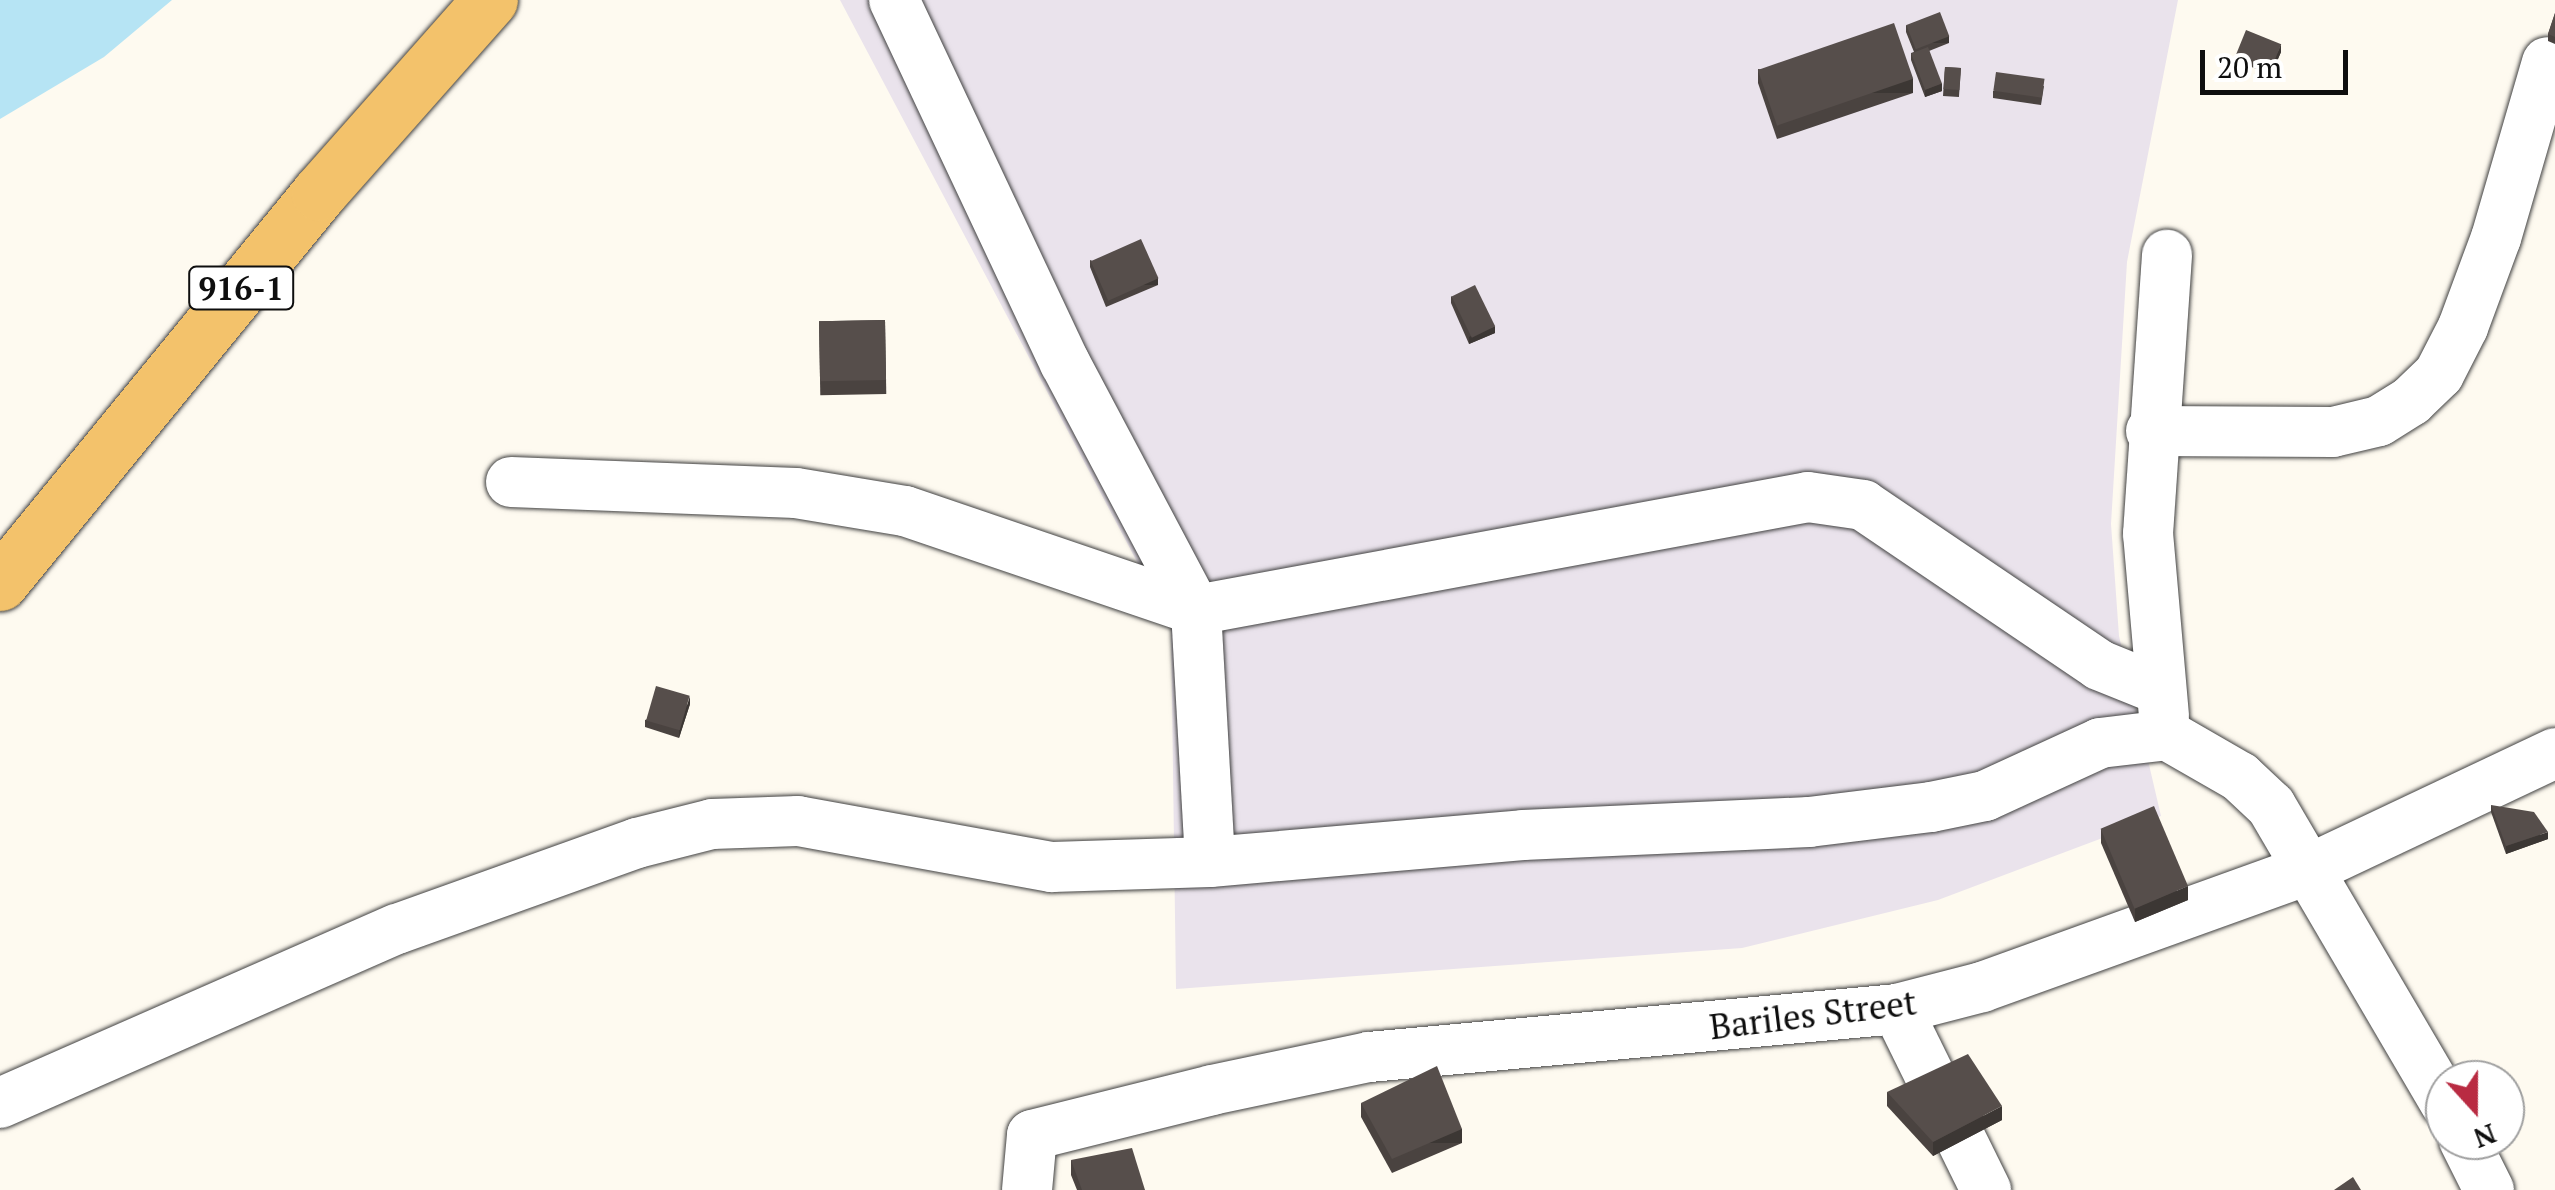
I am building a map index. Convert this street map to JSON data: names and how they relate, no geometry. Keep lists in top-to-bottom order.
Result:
{
  "streets": {
    "main road": ["916-1"],
    "street": ["Bariles Street"]
  },
  "scale_bar": "20 m",
  "north": "bottom"
}
